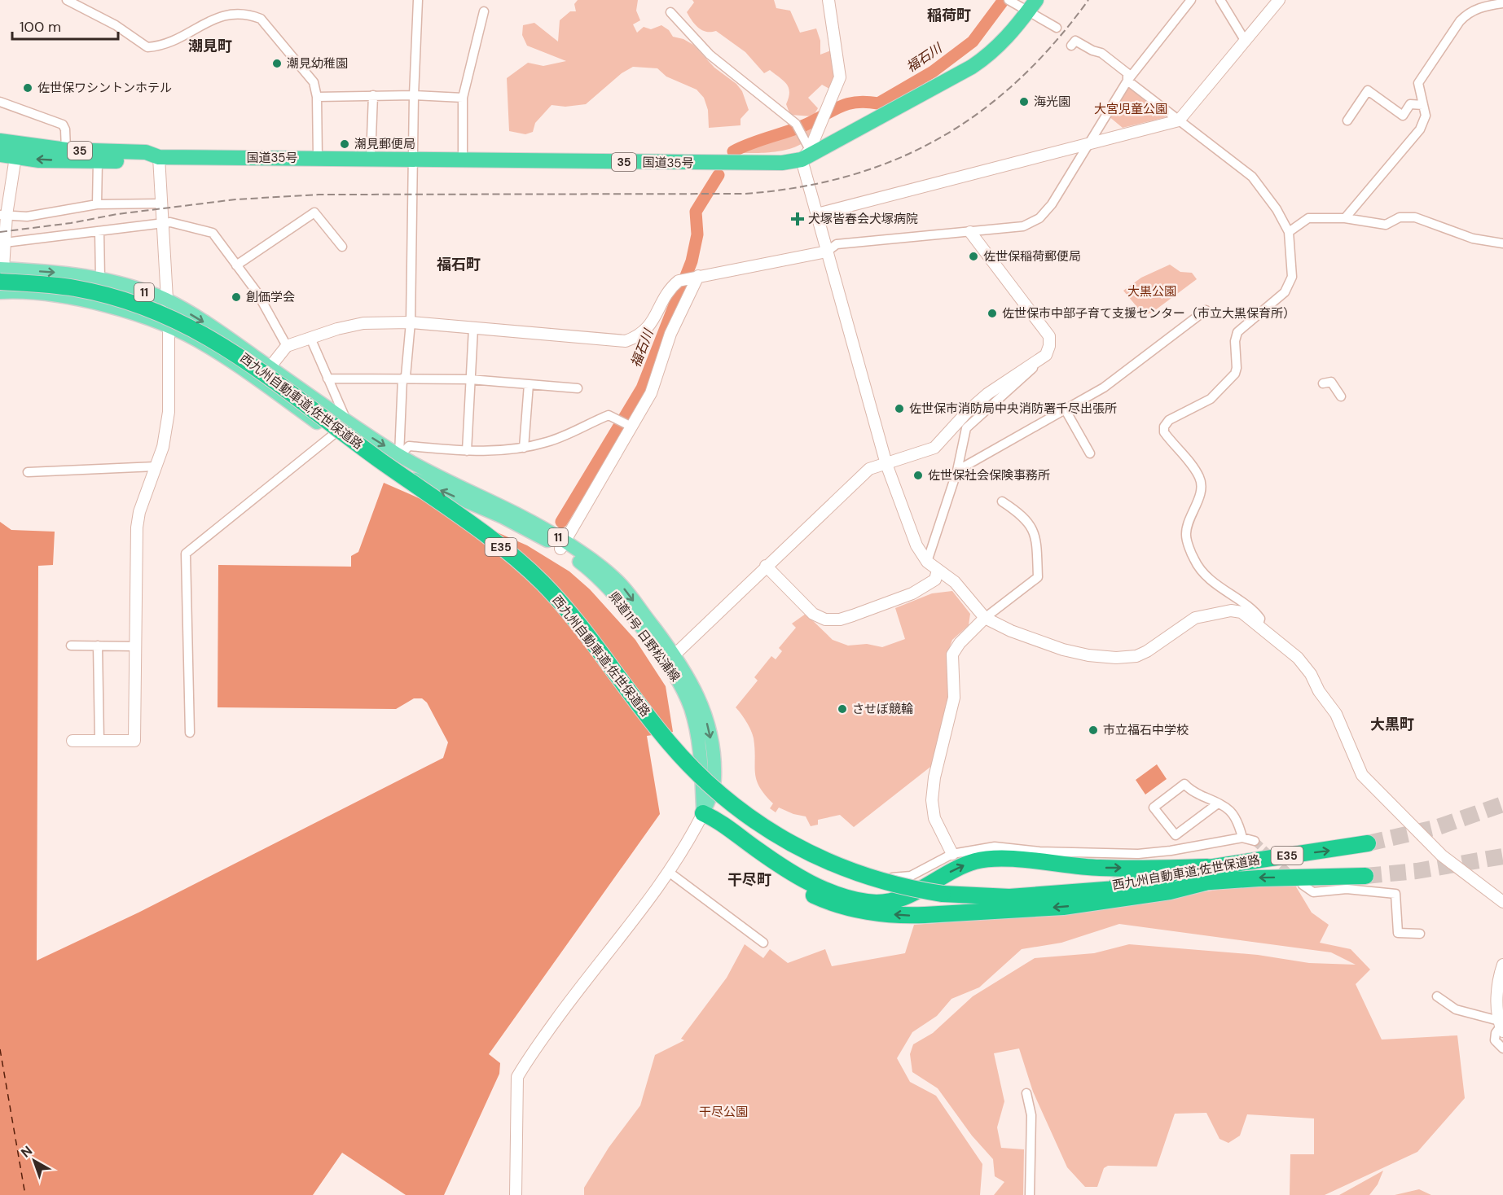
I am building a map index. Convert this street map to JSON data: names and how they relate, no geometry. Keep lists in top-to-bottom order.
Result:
{
  "streets": {
    "highway": [
      "35",
      "国道35号",
      "西九州自動車道;佐世保道路",
      "E35"
    ],
    "main road": ["11", "県道11号 日野松浦線"]
  },
  "crossings": [
    ["11", "西九州自動車道;佐世保道路"],
    ["11", "県道11号 日野松浦線"]
  ],
  "districts": [
    "稲荷町",
    "潮見町",
    "福石町",
    "大黒町",
    "干尽町"
  ],
  "water": ["福石川"],
  "parks": ["大宮児童公園", "大黒公園", "干尽公園"],
  "places": {
    "other": [
      "潮見幼稚園",
      "佐世保ワシントンホテル",
      "海光園",
      "潮見郵便局",
      "佐世保稲荷郵便局",
      "創価学会",
      "佐世保市中部子育て支援センター（市立大黒保育所）",
      "佐世保市消防局中央消防署千尽出張所",
      "佐世保社会保険事務所",
      "させぼ競輪",
      "市立福石中学校"
    ],
    "health": ["犬塚皆春会犬塚病院"]
  },
  "scale_bar": "100 m",
  "north": "top left"
}
